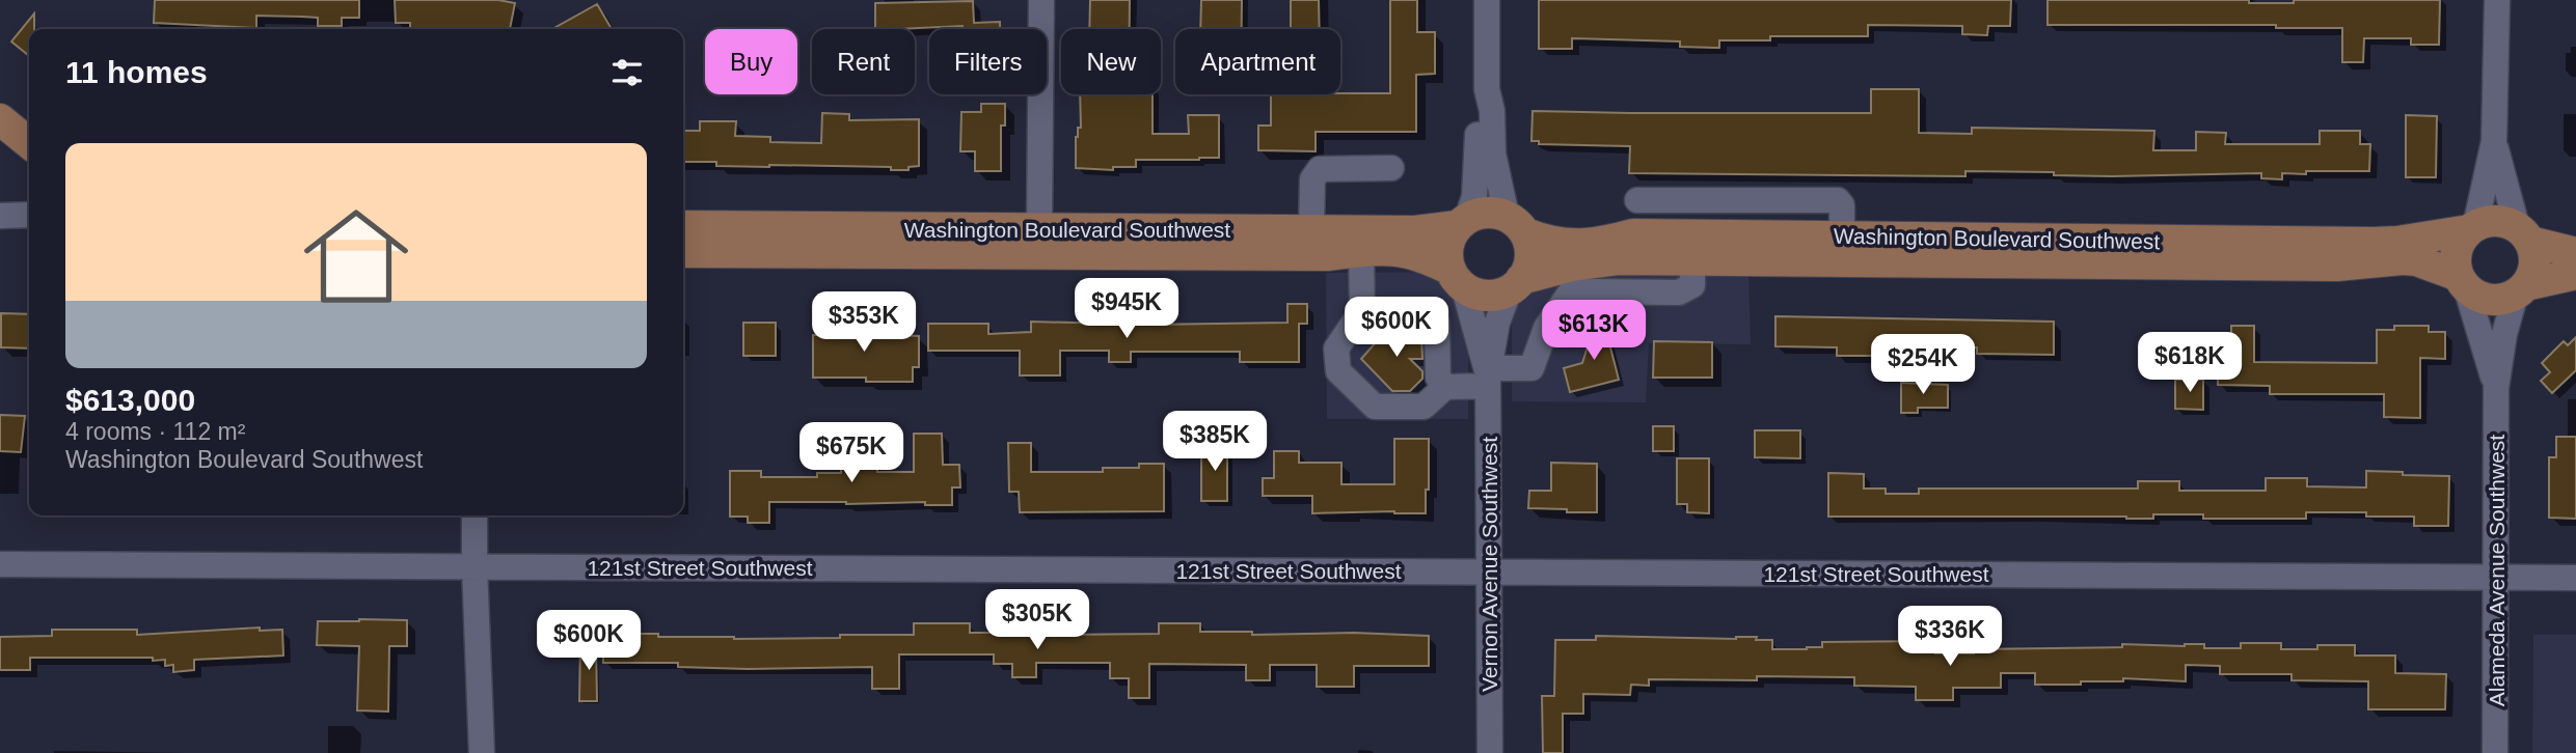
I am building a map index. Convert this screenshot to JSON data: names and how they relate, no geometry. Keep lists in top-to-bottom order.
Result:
{
  "streets": {
    "main road": ["Washington Boulevard Southwest"],
    "street": ["Vernon Avenue Southwest", "121st Street Southwest", "Alameda Avenue Southwest"]
  },
  "crossings": [
    ["Washington Boulevard Southwest", "Vernon Avenue Southwest"],
    ["Washington Boulevard Southwest", "Alameda Avenue Southwest"],
    ["Vernon Avenue Southwest", "121st Street Southwest"],
    ["121st Street Southwest", "Alameda Avenue Southwest"]
  ],
  "page": {
    "chip": [
      "Buy",
      "Rent",
      "Filters",
      "New",
      "Apartment"
    ],
    "heading": "11 homes",
    "list": [
      {
        "name": "$613,000",
        "note": "4 rooms · 112 m² · Washington Boulevard Southwest"
      }
    ],
    "price": [
      "$945K",
      "$353K",
      "$600K",
      "$613K",
      "$618K",
      "$254K",
      "$385K",
      "$675K",
      "$305K",
      "$336K",
      "$600K"
    ]
  }
}
